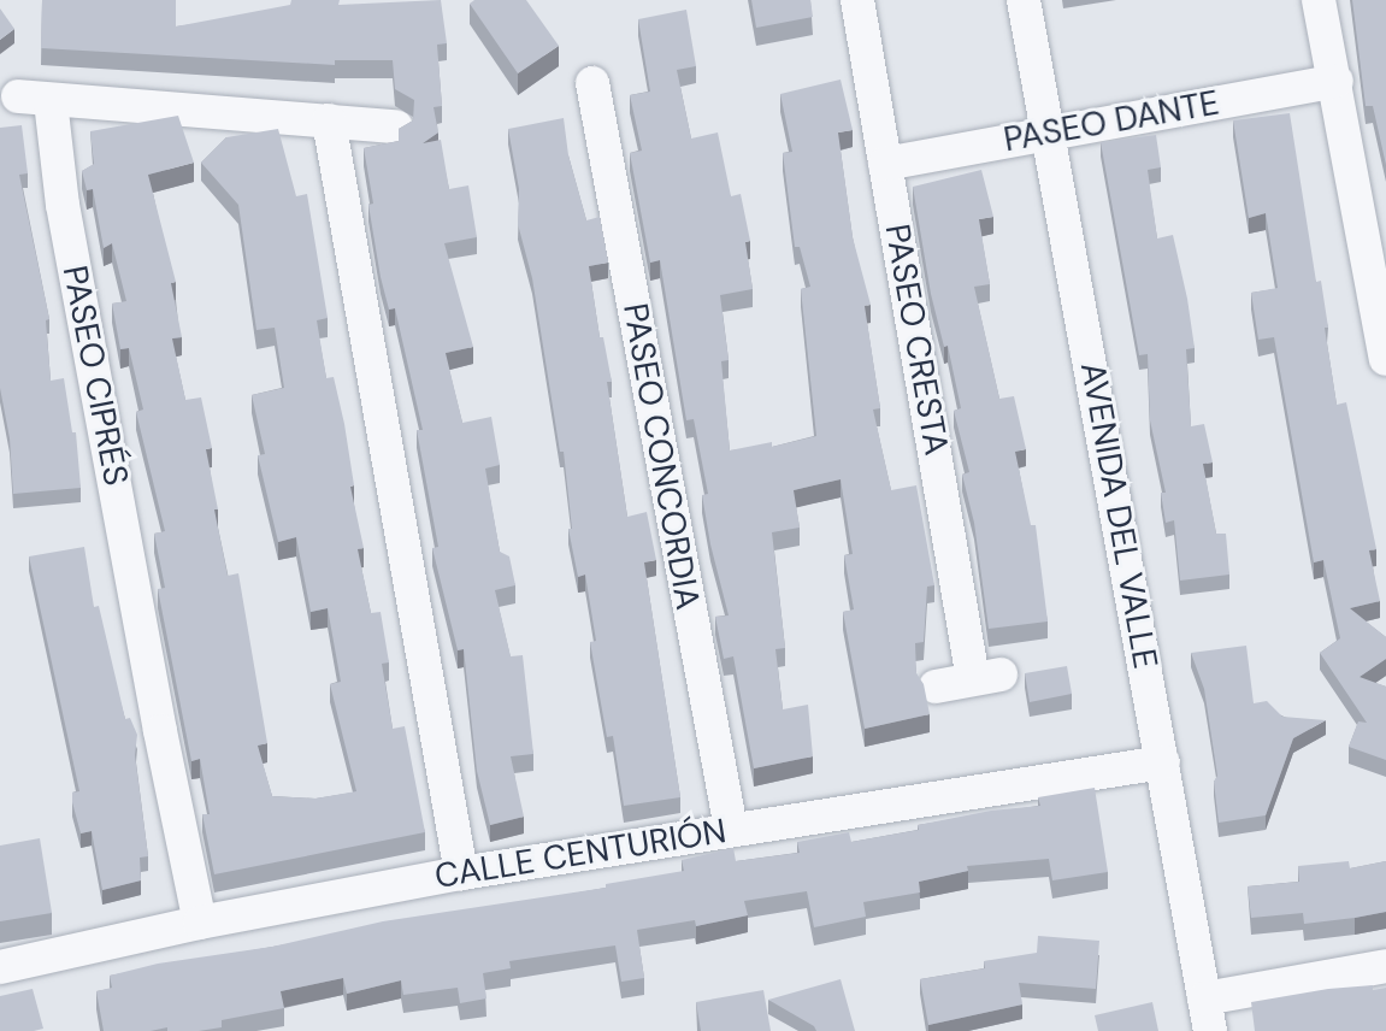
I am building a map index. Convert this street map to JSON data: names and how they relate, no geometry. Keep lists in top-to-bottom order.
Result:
{
  "streets": {
    "street": [
      "PASEO DANTE",
      "PASEO CRESTA",
      "PASEO CIPRÉS",
      "PASEO CONCORDIA",
      "AVENIDA DEL VALLE",
      "CALLE CENTURIÓN"
    ]
  },
  "crossings": [
    ["PASEO DANTE", "PASEO CRESTA"],
    ["PASEO DANTE", "AVENIDA DEL VALLE"],
    ["PASEO CIPRÉS", "CALLE CENTURIÓN"],
    ["PASEO CONCORDIA", "CALLE CENTURIÓN"],
    ["AVENIDA DEL VALLE", "CALLE CENTURIÓN"]
  ]
}
